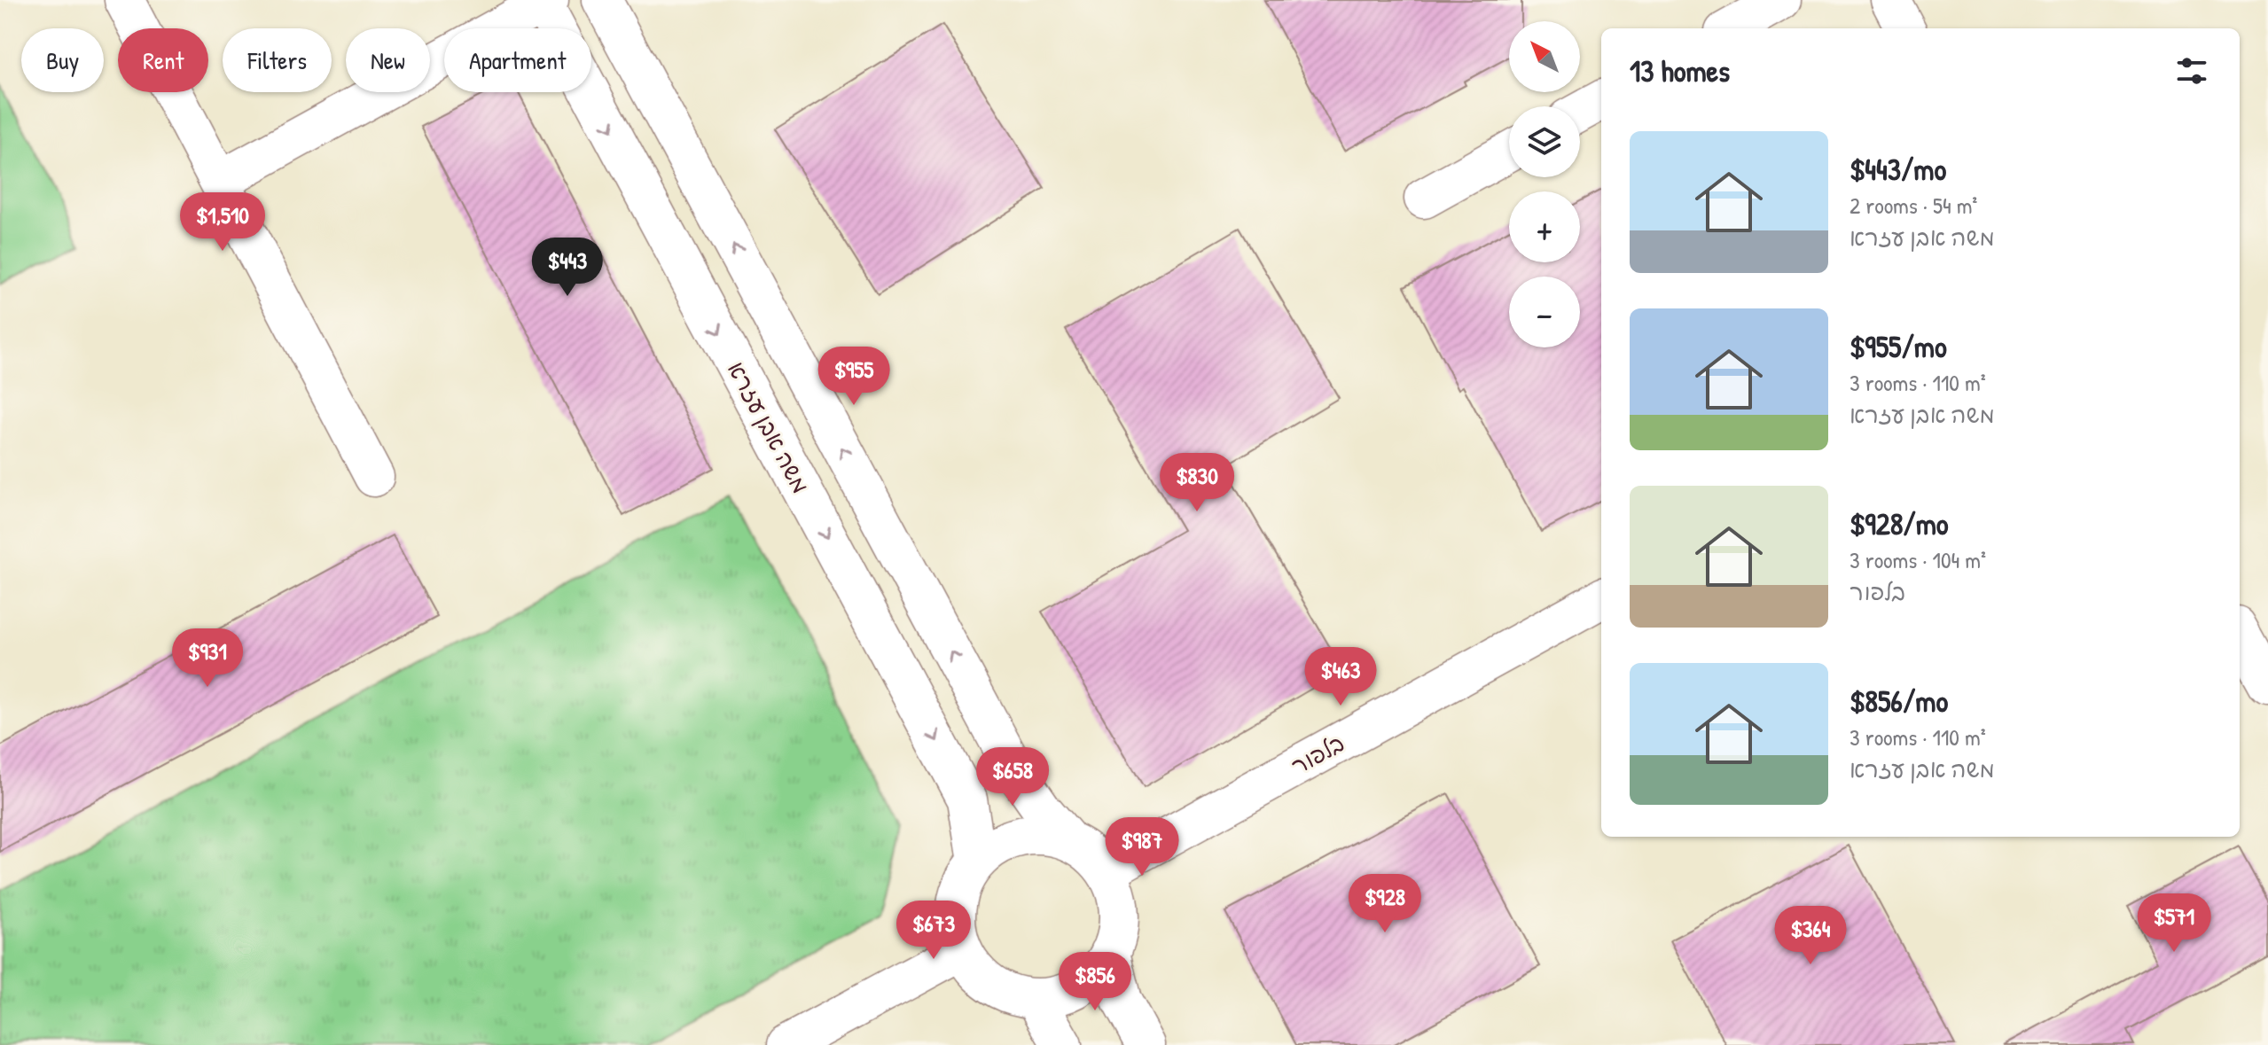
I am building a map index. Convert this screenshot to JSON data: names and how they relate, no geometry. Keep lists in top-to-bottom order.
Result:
{
  "streets": {
    "street": ["משה אבן עזרא", "בלפור"]
  },
  "crossings": [
    ["משה אבן עזרא", "בלפור"]
  ],
  "north": "top left",
  "page": {
    "map_buttons": ["+", "−"],
    "chip": [
      "Buy",
      "Rent",
      "Filters",
      "New",
      "Apartment"
    ],
    "heading": "13 homes",
    "list": [
      {
        "name": "$443/mo",
        "note": "2 rooms · 54 m² · משה אבן עזרא"
      },
      {
        "name": "$955/mo",
        "note": "3 rooms · 110 m² · משה אבן עזרא"
      },
      {
        "name": "$928/mo",
        "note": "3 rooms · 104 m² · בלפור"
      },
      {
        "name": "$856/mo",
        "note": "3 rooms · 110 m² · משה אבן עזרא"
      }
    ],
    "price": [
      "$1,510",
      "$443",
      "$955",
      "$830",
      "$931",
      "$463",
      "$658",
      "$987",
      "$928",
      "$571",
      "$673",
      "$364",
      "$856"
    ]
  }
}
